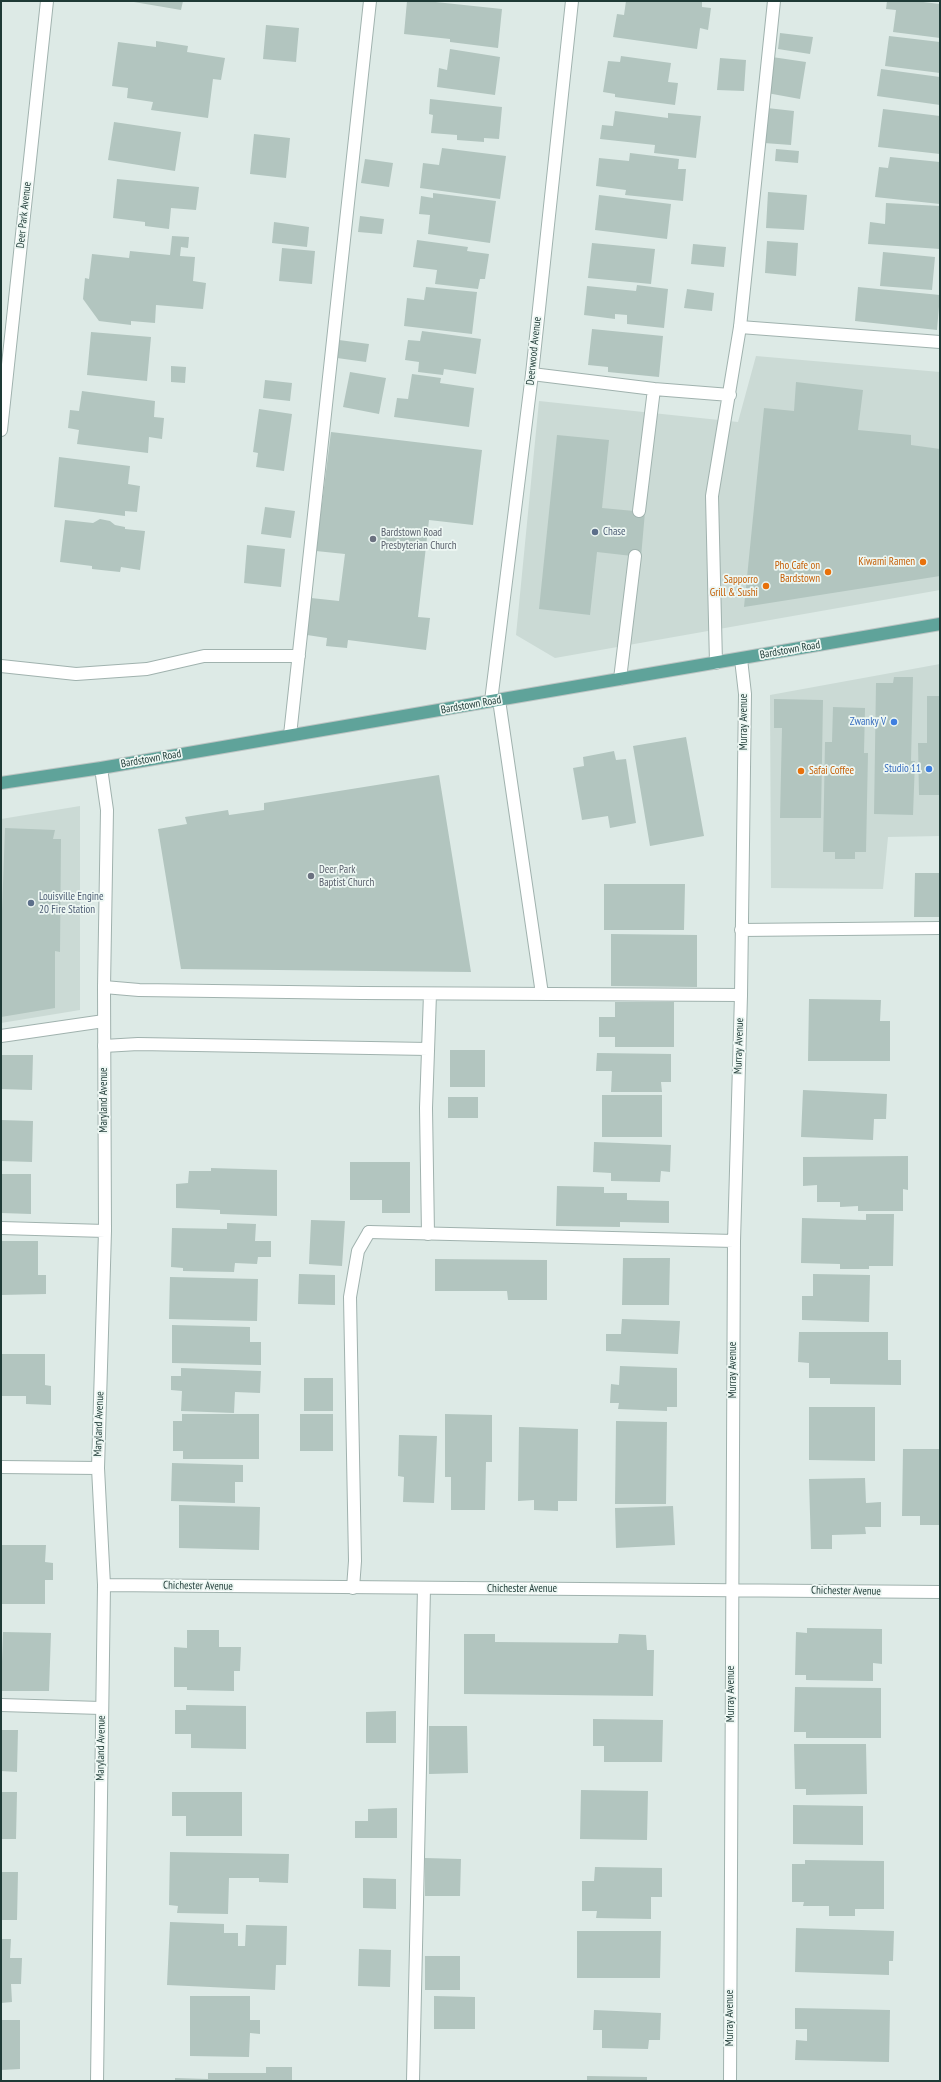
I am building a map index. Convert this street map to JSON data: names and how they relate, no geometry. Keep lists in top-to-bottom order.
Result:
{
  "streets": {
    "main road": ["Bardstown Road"],
    "street": [
      "Deer Park Avenue",
      "Deerwood Avenue",
      "Murray Avenue",
      "Maryland Avenue",
      "Chichester Avenue"
    ]
  },
  "crossings": [
    ["Deerwood Avenue", "Bardstown Road"],
    ["Bardstown Road", "Murray Avenue"],
    ["Bardstown Road", "Maryland Avenue"],
    ["Murray Avenue", "Chichester Avenue"],
    ["Maryland Avenue", "Chichester Avenue"]
  ],
  "places": [
    "Chase",
    "Bardstown Road Presbyterian Church",
    "Kiwami Ramen",
    "Pho Cafe on Bardstown",
    "Sapporro Grill & Sushi",
    "Zwanky V",
    "Studio 11",
    "Safai Coffee",
    "Deer Park Baptist Church",
    "Louisville Engine 20 Fire Station"
  ]
}
